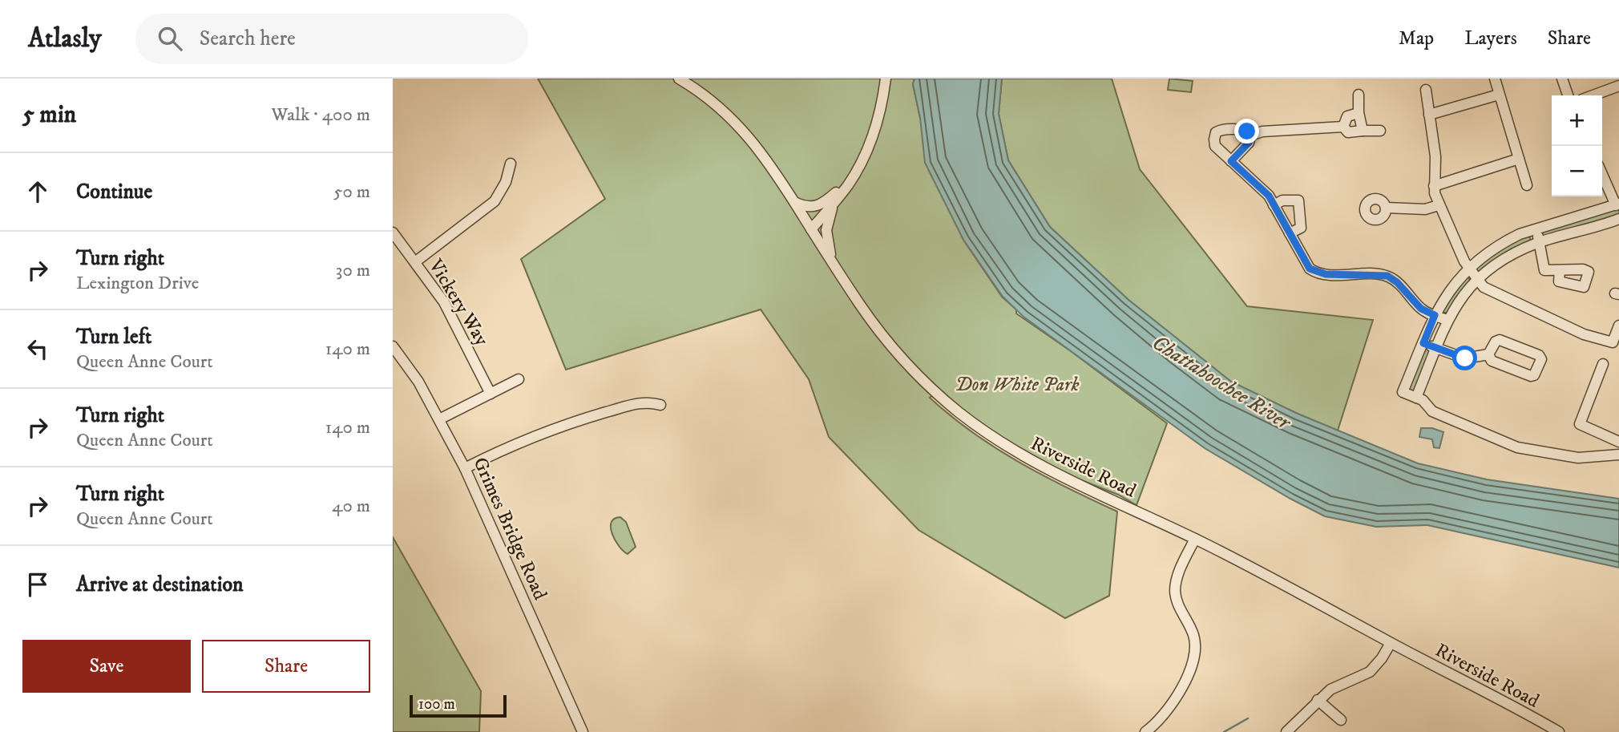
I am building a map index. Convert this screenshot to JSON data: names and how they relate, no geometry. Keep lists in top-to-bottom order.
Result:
{
  "streets": {
    "street": ["Vickery Way", "Riverside Road", "Grimes Bridge Road"]
  },
  "water": ["Chattahoochee River"],
  "parks": ["Don White Park"],
  "scale_bar": "100 m",
  "page": {
    "header": "Atlasly",
    "search": "Search here",
    "nav": ["Map", "Layers", "Share"],
    "heading": ["5 min", "Walk · 400 m"],
    "map_buttons": ["+", "−"],
    "list": [
      ["Continue", "50 m"],
      ["Turn right", "Lexington Drive", "30 m"],
      ["Turn left", "Queen Anne Court", "140 m"],
      ["Turn right", "Queen Anne Court", "140 m"],
      ["Turn right", "Queen Anne Court", "40 m"],
      "Arrive at destination"
    ],
    "buttons": ["Save", "Share"],
    "scale": "100 m"
  }
}
